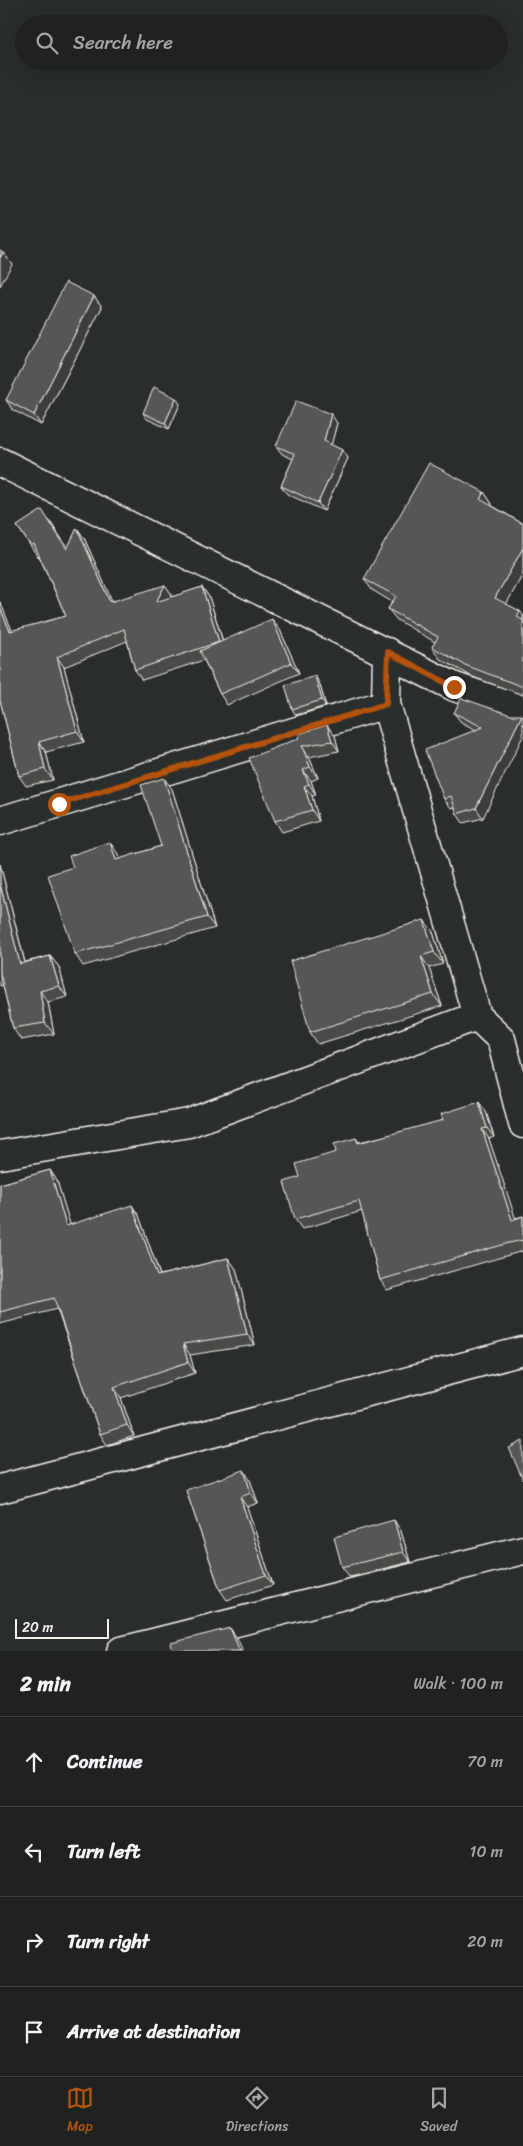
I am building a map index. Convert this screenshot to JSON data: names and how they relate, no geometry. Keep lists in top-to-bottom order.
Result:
{
  "scale_bar": "20 m",
  "page": {
    "search": "Search here",
    "scale": "20 m",
    "heading": ["2 min", "Walk · 100 m"],
    "list": [
      ["Continue", "70 m"],
      ["Turn left", "10 m"],
      ["Turn right", "20 m"],
      "Arrive at destination"
    ],
    "nav": ["Map", "Directions", "Saved"]
  }
}
